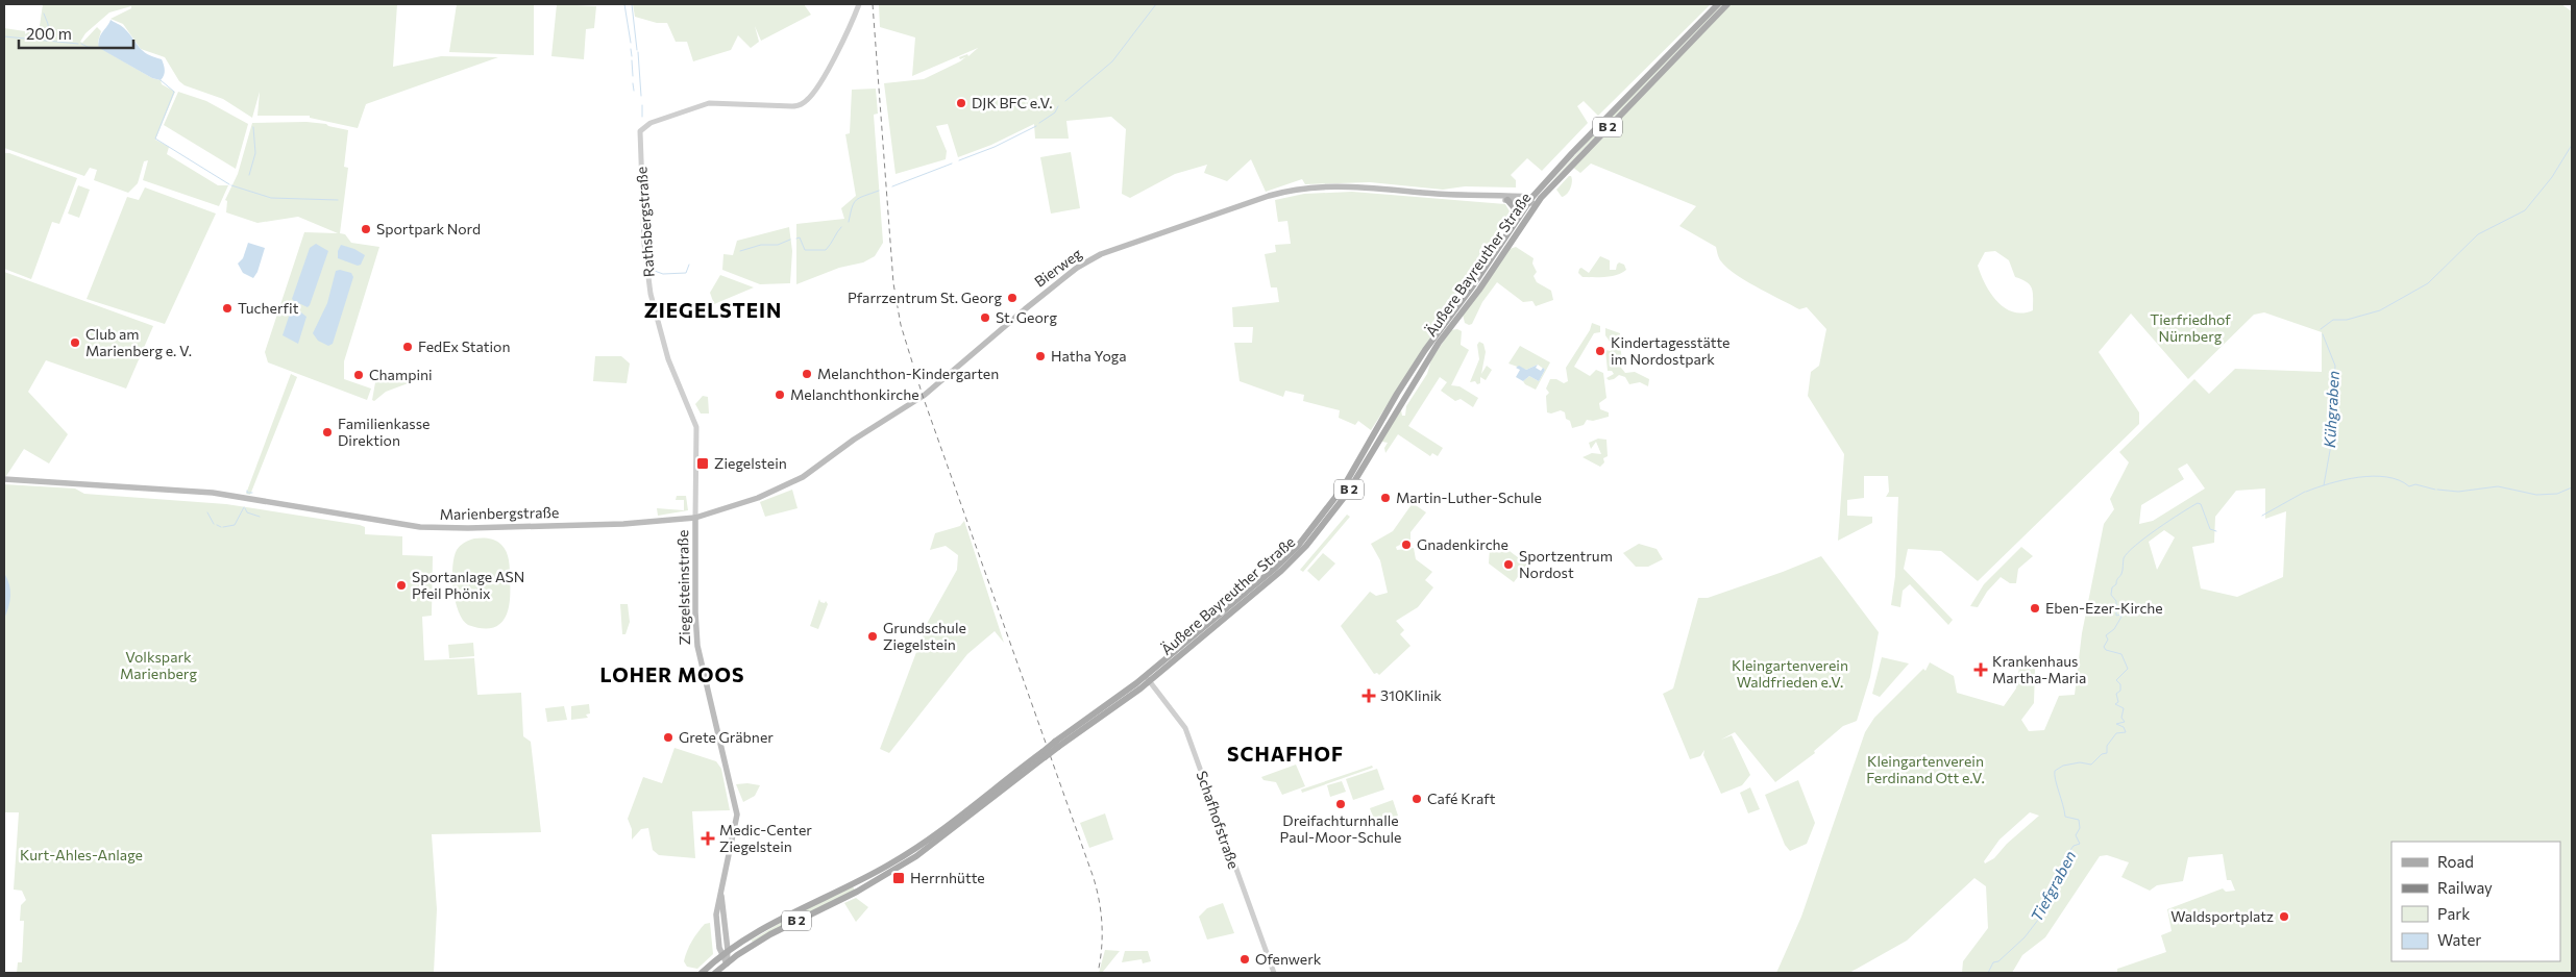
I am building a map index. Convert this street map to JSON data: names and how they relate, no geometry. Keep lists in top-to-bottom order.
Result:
{
  "streets": {
    "main road": [
      "B 2",
      "Äußere Bayreuther Straße",
      "Bierweg",
      "Marienbergstraße",
      "Ziegelsteinstraße"
    ],
    "street": ["Rathsbergstraße", "Schafhofstraße"]
  },
  "crossings": [
    ["Rathsbergstraße", "Ziegelsteinstraße"],
    ["Äußere Bayreuther Straße", "Bierweg"],
    ["Äußere Bayreuther Straße", "Ziegelsteinstraße"],
    ["Äußere Bayreuther Straße", "Schafhofstraße"],
    ["Bierweg", "Marienbergstraße"],
    ["Bierweg", "Ziegelsteinstraße"],
    ["Marienbergstraße", "Ziegelsteinstraße"]
  ],
  "districts": ["ZIEGELSTEIN", "LOHER MOOS", "SCHAFHOF"],
  "water": ["Kühgraben", "Tiefgraben"],
  "parks": [
    "Tierfriedhof Nürnberg",
    "Volkspark Marienberg",
    "Kleingartenverein Waldfrieden e.V.",
    "Kleingartenverein Ferdinand Ott e.V.",
    "Kurt-Ahles-Anlage"
  ],
  "places": {
    "other": [
      "DJK BFC e.V.",
      "Sportpark Nord",
      "Pfarrzentrum St. Georg",
      "Tucherfit",
      "St. Georg",
      "Club am Marienberg e. V.",
      "FedEx Station",
      "Kindertagesstätte im Nordostpark",
      "Hatha Yoga",
      "Melanchthon-Kindergarten",
      "Champini",
      "Melanchthonkirche",
      "Familienkasse Direktion",
      "Martin-Luther-Schule",
      "Gnadenkirche",
      "Sportzentrum Nordost",
      "Sportanlage ASN Pfeil Phönix",
      "Eben-Ezer-Kirche",
      "Grundschule Ziegelstein",
      "Grete Gräbner",
      "Café Kraft",
      "Dreifachturnhalle Paul-Moor-Schule",
      "Waldsportplatz",
      "Ofenwerk"
    ],
    "transit": ["Ziegelstein", "Herrnhütte"],
    "health": ["Krankenhaus Martha-Maria", "310Klinik", "Medic-Center Ziegelstein"]
  },
  "legend": [
    "Road",
    "Railway",
    "Park",
    "Water"
  ],
  "scale_bar": "200 m"
}
